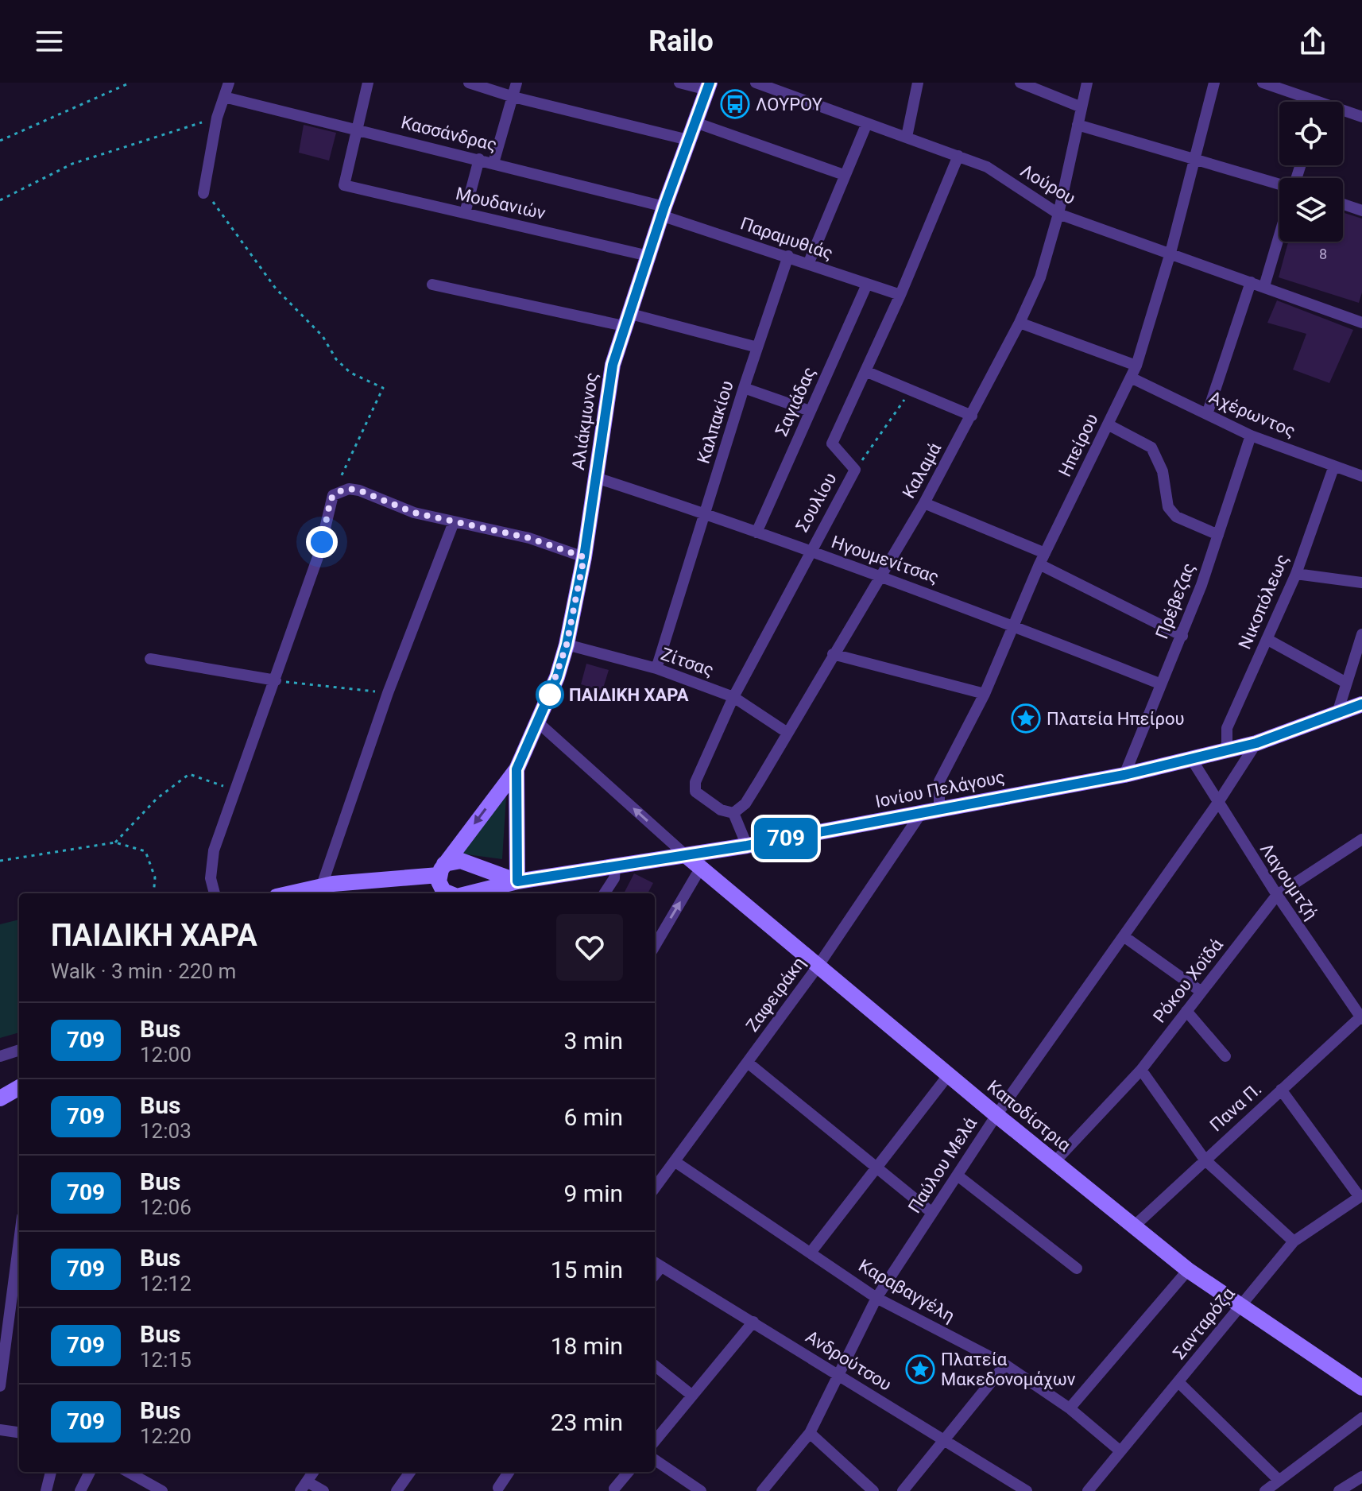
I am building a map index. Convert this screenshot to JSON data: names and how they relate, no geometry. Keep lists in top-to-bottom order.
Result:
{
  "streets": {
    "street": [
      "Κασσάνδρας",
      "Λούρου",
      "Μουδανιών",
      "Παραμυθιάς",
      "Σαγιάδας",
      "Αχέρωντος",
      "Αλιάκμωνος",
      "Καλπακίου",
      "Ηπείρου",
      "Καλαμά",
      "Σουλίου",
      "Ηγουμενίτσας",
      "Πρέβεζας",
      "Νικοπόλεως",
      "Ζίτσας",
      "Ιονίου Πελάγους",
      "Λαγουμτζή",
      "Ρόκου Χοϊδά",
      "Ζαφειράκη",
      "Πανα Π.",
      "Καποδίστρια",
      "Παύλου Μελά",
      "Καραβαγγέλη",
      "Σανταρόζα",
      "Ανδρούτσου"
    ]
  },
  "crossings": [
    ["Κασσάνδρας", "Μουδανιών"],
    ["Κασσάνδρας", "Παραμυθιάς"],
    ["Κασσάνδρας", "Αλιάκμωνος"],
    ["Λούρου", "Ηπείρου"],
    ["Λούρου", "Καλαμά"],
    ["Λούρου", "Σουλίου"],
    ["Μουδανιών", "Αλιάκμωνος"],
    ["Παραμυθιάς", "Σαγιάδας"],
    ["Παραμυθιάς", "Αλιάκμωνος"],
    ["Παραμυθιάς", "Καλπακίου"],
    ["Παραμυθιάς", "Σουλίου"],
    ["Σαγιάδας", "Ηγουμενίτσας"],
    ["Αχέρωντος", "Ηπείρου"],
    ["Αχέρωντος", "Πρέβεζας"],
    ["Αχέρωντος", "Νικοπόλεως"],
    ["Αλιάκμωνος", "Ηγουμενίτσας"],
    ["Αλιάκμωνος", "Ζίτσας"],
    ["Αλιάκμωνος", "Ιονίου Πελάγους"],
    ["Καλπακίου", "Ηγουμενίτσας"],
    ["Καλπακίου", "Ζίτσας"],
    ["Ηπείρου", "Ηγουμενίτσας"],
    ["Ηπείρου", "Ιονίου Πελάγους"],
    ["Καλαμά", "Σουλίου"],
    ["Καλαμά", "Ηγουμενίτσας"],
    ["Καλαμά", "Ζίτσας"],
    ["Σουλίου", "Ηγουμενίτσας"],
    ["Σουλίου", "Ζίτσας"],
    ["Ηγουμενίτσας", "Πρέβεζας"],
    ["Πρέβεζας", "Ιονίου Πελάγους"],
    ["Νικοπόλεως", "Ιονίου Πελάγους"],
    ["Ιονίου Πελάγους", "Λαγουμτζή"],
    ["Ιονίου Πελάγους", "Ζαφειράκη"],
    ["Ιονίου Πελάγους", "Καποδίστρια"],
    ["Ιονίου Πελάγους", "Παύλου Μελά"],
    ["Λαγουμτζή", "Ρόκου Χοϊδά"],
    ["Λαγουμτζή", "Πανα Π."],
    ["Λαγουμτζή", "Παύλου Μελά"],
    ["Ρόκου Χοϊδά", "Καποδίστρια"],
    ["Ζαφειράκη", "Καποδίστρια"],
    ["Ζαφειράκη", "Καραβαγγέλη"],
    ["Πανα Π.", "Καποδίστρια"],
    ["Καποδίστρια", "Παύλου Μελά"],
    ["Καποδίστρια", "Σανταρόζα"],
    ["Παύλου Μελά", "Καραβαγγέλη"],
    ["Παύλου Μελά", "Ανδρούτσου"],
    ["Καραβαγγέλη", "Σανταρόζα"]
  ],
  "places": {
    "bus stop": ["ΛΟΥΡΟΥ"],
    "other": ["ΠΑΙΔΙΚΗ ΧΑΡΑ"],
    "place": ["Πλατεία Ηπείρου", "Πλατεία Μακεδονομάχων"]
  },
  "lines": ["bus line 709"],
  "house_numbers": ["8"],
  "page": {
    "header": "Railo",
    "on_map": "709",
    "heading": ["ΠΑΙΔΙΚΗ ΧΑΡΑ", "Walk · 3 min · 220 m"],
    "list": [
      {
        "mark": "709",
        "name": "Bus",
        "note": "12:00",
        "value": "3 min"
      },
      {
        "mark": "709",
        "name": "Bus",
        "note": "12:03",
        "value": "6 min"
      },
      {
        "mark": "709",
        "name": "Bus",
        "note": "12:06",
        "value": "9 min"
      },
      {
        "mark": "709",
        "name": "Bus",
        "note": "12:12",
        "value": "15 min"
      },
      {
        "mark": "709",
        "name": "Bus",
        "note": "12:15",
        "value": "18 min"
      },
      {
        "mark": "709",
        "name": "Bus",
        "note": "12:20",
        "value": "23 min"
      }
    ]
  }
}
